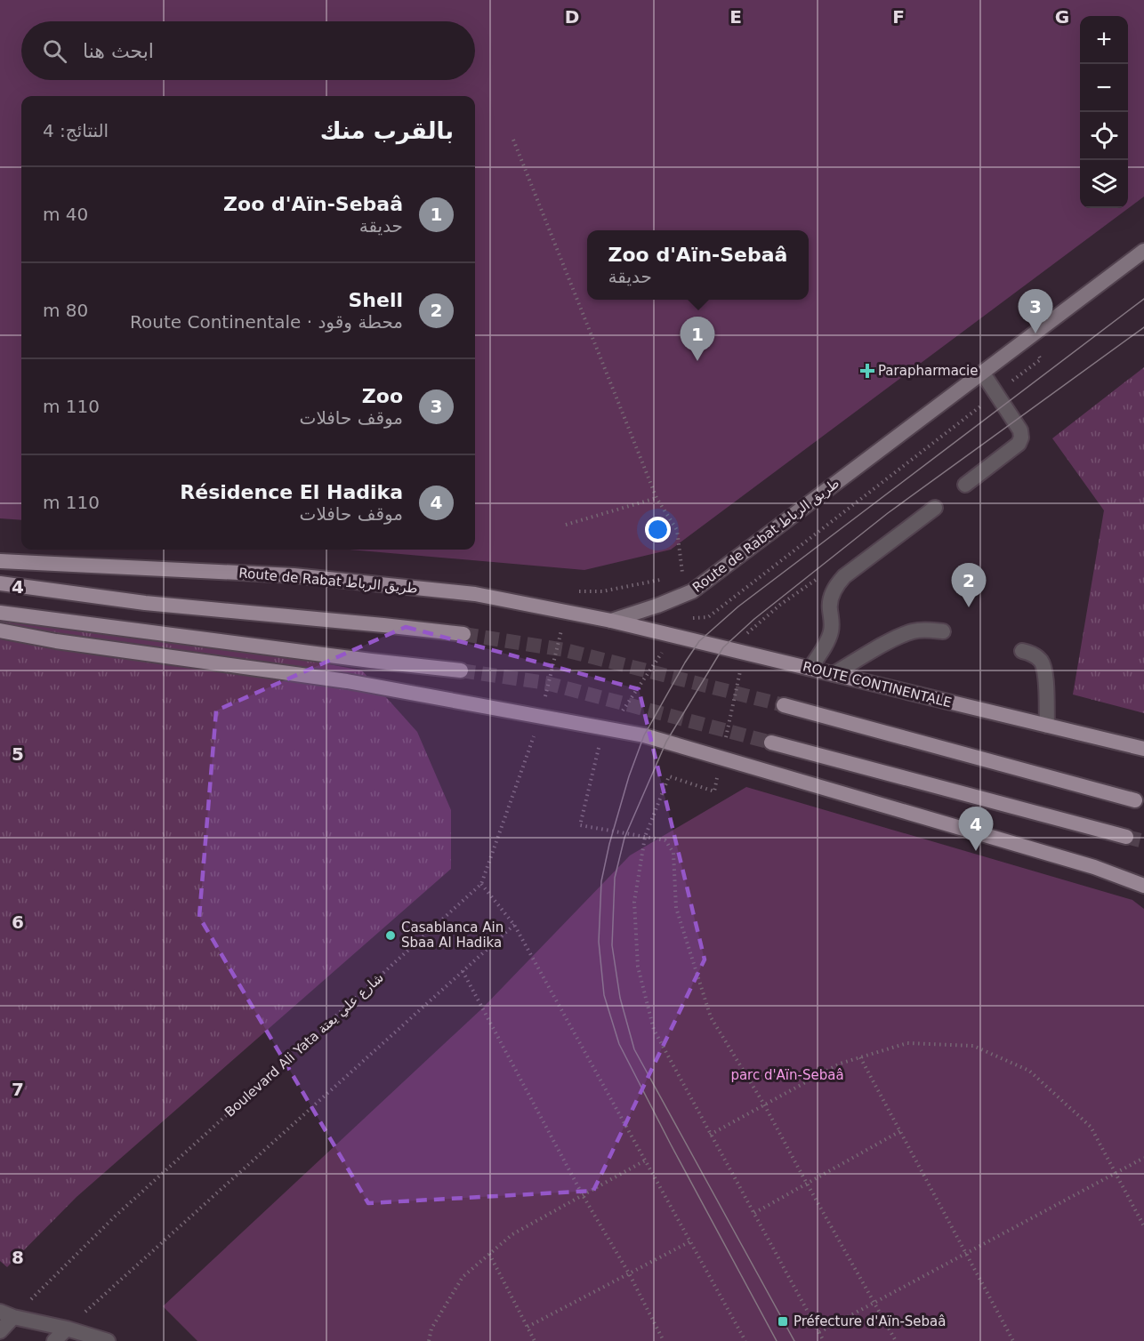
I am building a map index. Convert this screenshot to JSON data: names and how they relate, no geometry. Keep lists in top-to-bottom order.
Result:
{
  "streets": {
    "main road": ["Route de Rabat طريق الرباط", "ROUTE CONTINENTALE"],
    "path": ["Boulevard Ali Yata شارع علي يعتة"]
  },
  "crossings": [
    ["Route de Rabat طريق الرباط", "ROUTE CONTINENTALE"],
    ["Route de Rabat طريق الرباط", "Boulevard Ali Yata شارع علي يعتة"]
  ],
  "parks": ["parc d'Aïn-Sebaâ"],
  "places": {
    "health": ["Parapharmacie"],
    "other": ["Casablanca Ain Sbaa Al Hadika"],
    "transit": ["Préfecture d'Aïn-Sebaâ"]
  },
  "page": {
    "map_buttons": ["+", "−"],
    "search": "ابحث هنا",
    "heading": ["بالقرب منك", "النتائج: 4"],
    "list": [
      {
        "mark": "1",
        "name": "Zoo d'Aïn-Sebaâ",
        "note": "حديقة",
        "value": "40 m"
      },
      {
        "mark": "2",
        "name": "Shell",
        "note": "محطة وقود · Route Continentale",
        "value": "80 m"
      },
      {
        "mark": "3",
        "name": "Zoo",
        "note": "موقف حافلات",
        "value": "110 m"
      },
      {
        "mark": "4",
        "name": "Résidence El Hadika",
        "note": "موقف حافلات",
        "value": "110 m"
      }
    ],
    "popup": ["Zoo d'Aïn-Sebaâ", "حديقة"],
    "pins": [
      "3",
      "1",
      "2",
      "4"
    ]
  },
  "grid": {
    "columns": [
      "D",
      "E",
      "F",
      "G"
    ],
    "rows": [
      "4",
      "5",
      "6",
      "7",
      "8"
    ]
  }
}
